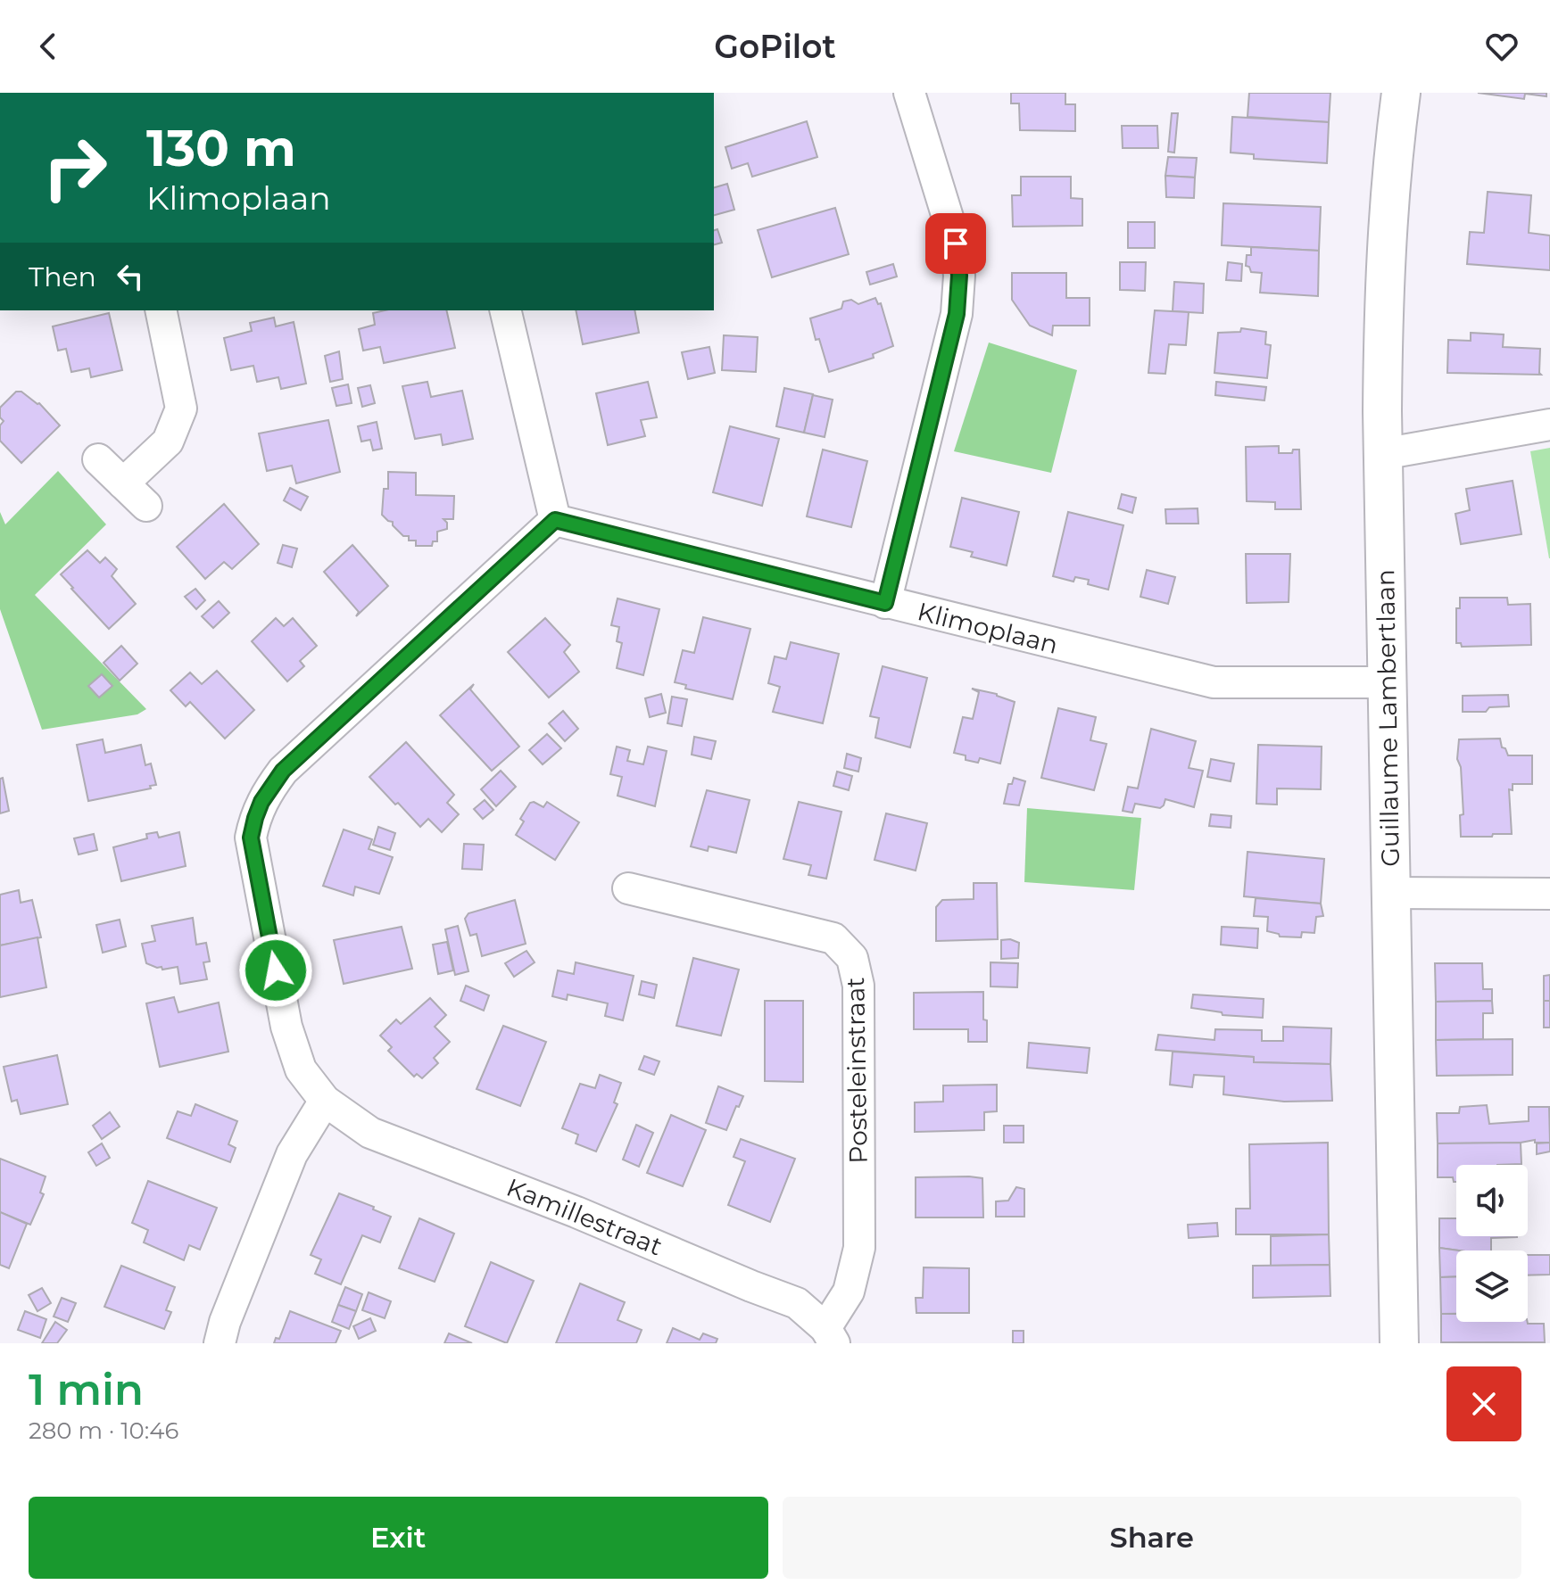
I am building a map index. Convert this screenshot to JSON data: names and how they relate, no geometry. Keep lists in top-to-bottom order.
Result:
{
  "streets": {
    "street": [
      "Klimoplaan",
      "Guillaume Lambertlaan",
      "Posteleinstraat",
      "Kamillestraat"
    ]
  },
  "crossings": [
    ["Klimoplaan", "Guillaume Lambertlaan"],
    ["Klimoplaan", "Kamillestraat"],
    ["Posteleinstraat", "Kamillestraat"]
  ],
  "page": {
    "header": "GoPilot",
    "turn": ["130 m", "Klimoplaan"],
    "then": "Then",
    "heading": ["1 min", "280 m · 10:46"],
    "buttons": ["Exit", "Share"]
  }
}
